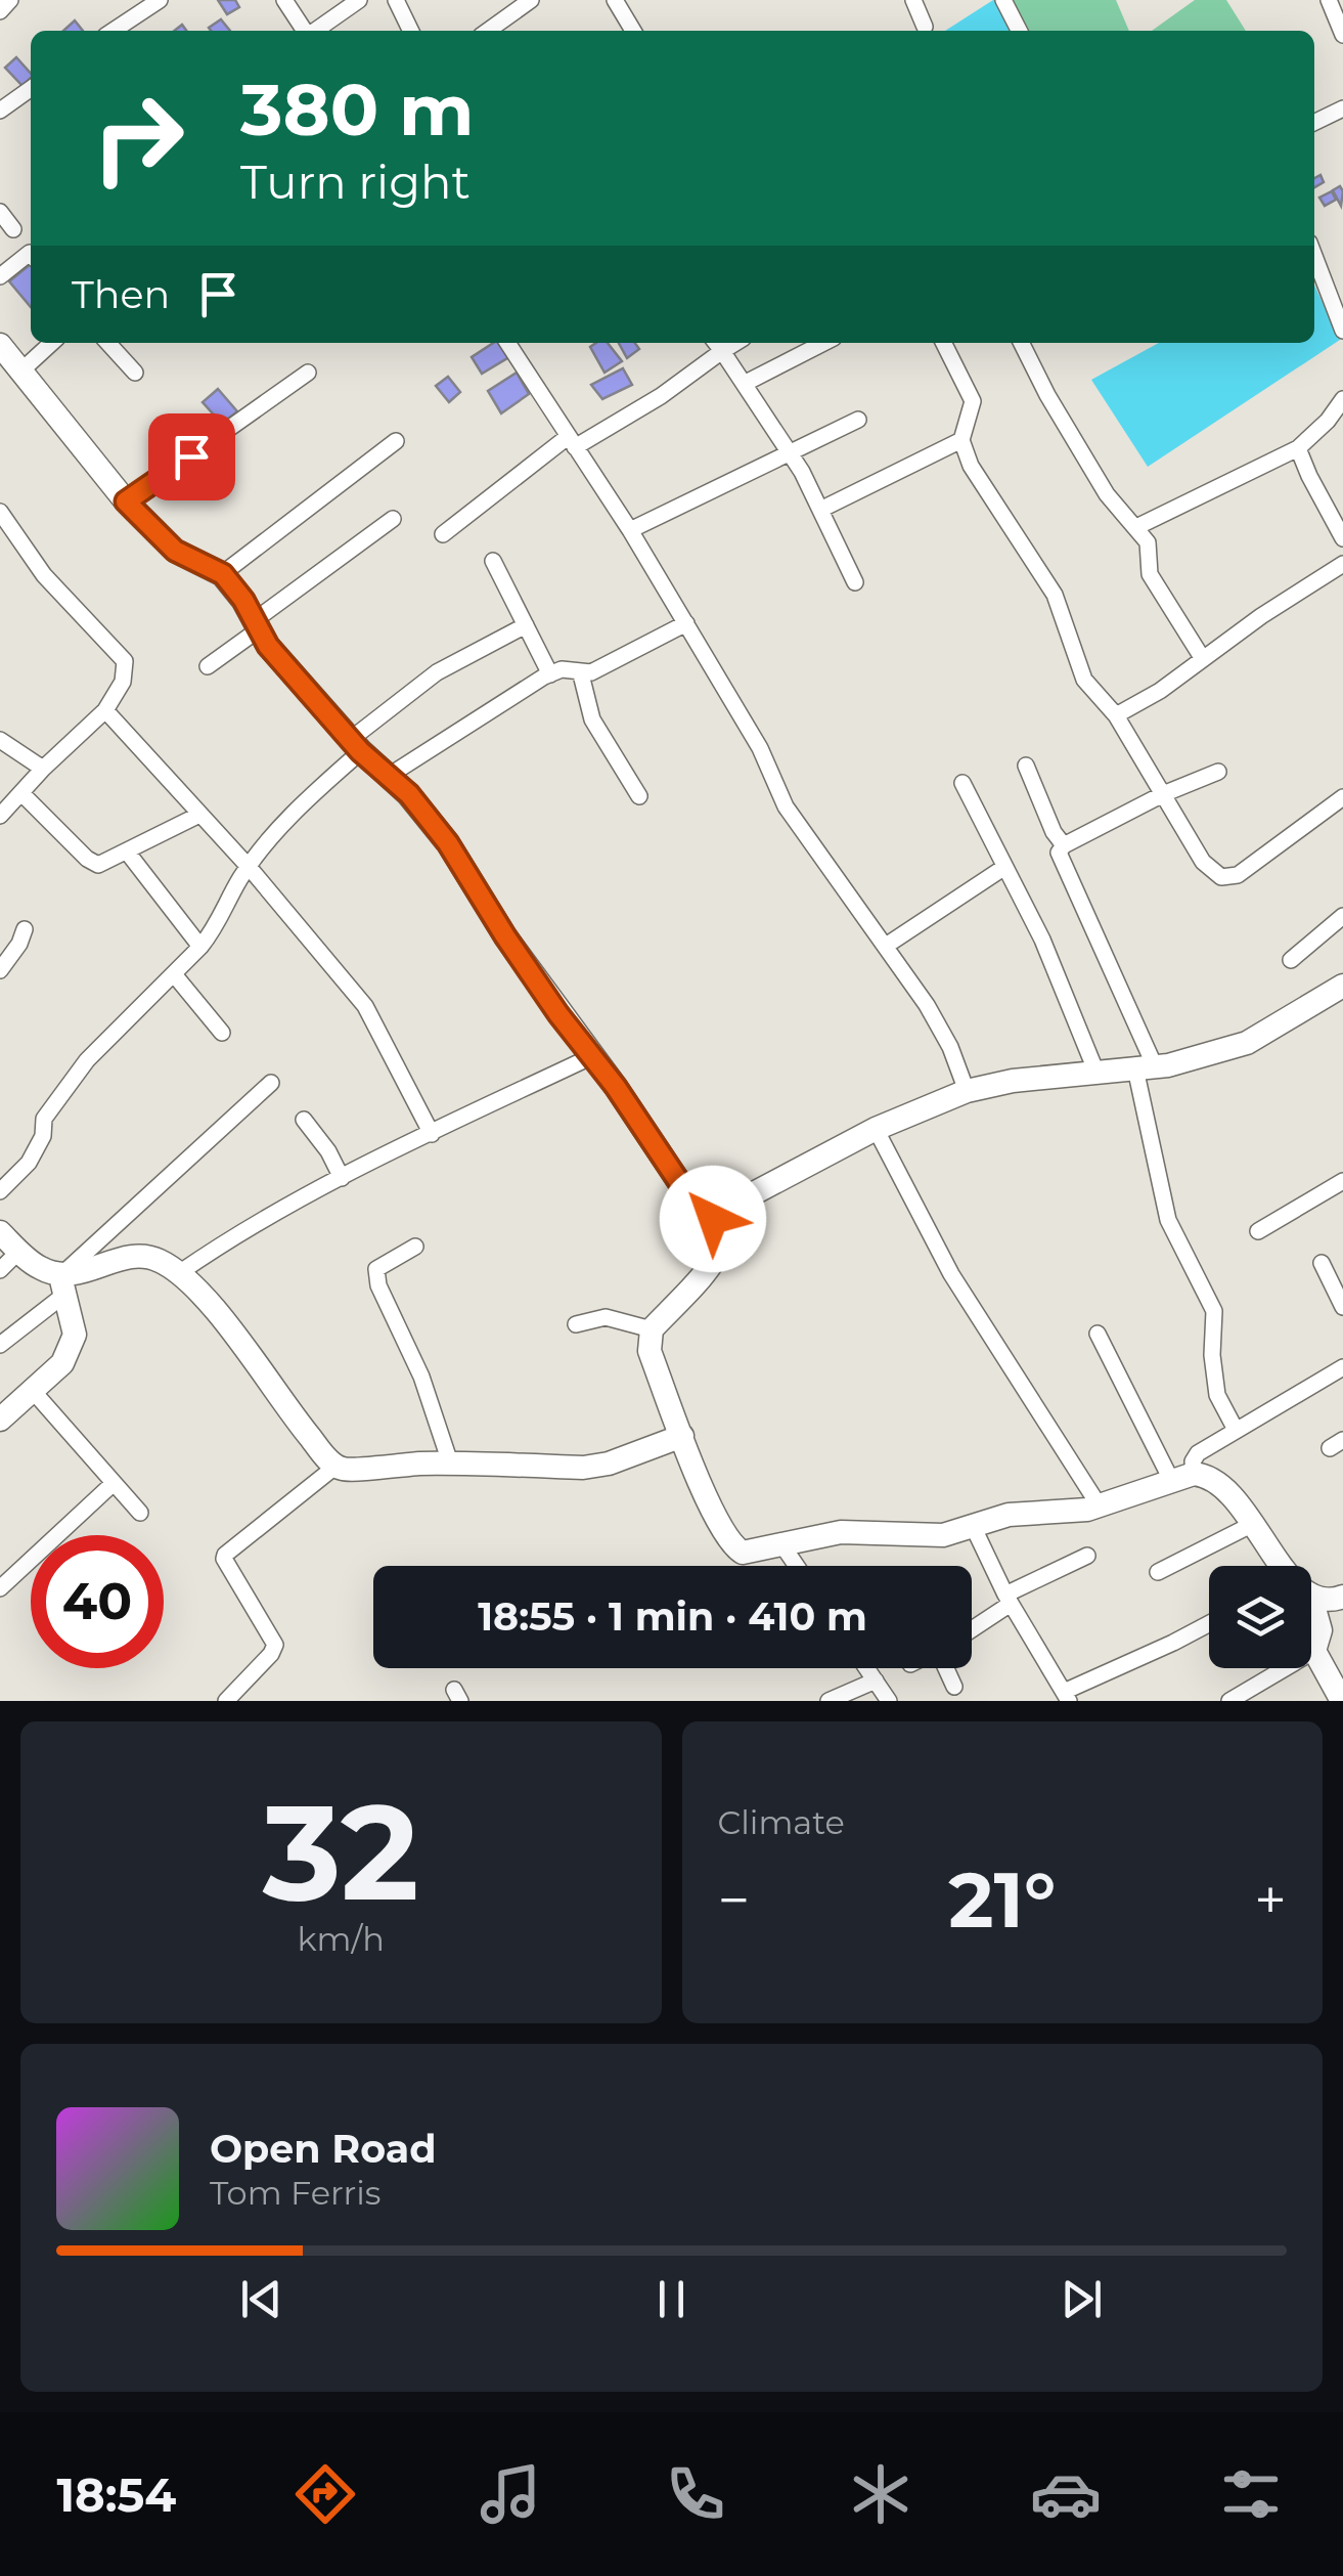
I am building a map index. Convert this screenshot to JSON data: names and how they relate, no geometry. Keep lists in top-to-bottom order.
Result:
{
  "page": {
    "turn": ["380 m", "Turn right"],
    "then": "Then",
    "limit": "40",
    "trip": "18:55 · 1 min · 410 m",
    "tile": [
      ["32", "km/h"],
      "Climate"
    ],
    "heat": ["−", "21°", "+"],
    "song": ["Open Road", "Tom Ferris"],
    "tabs": "18:54"
  }
}
